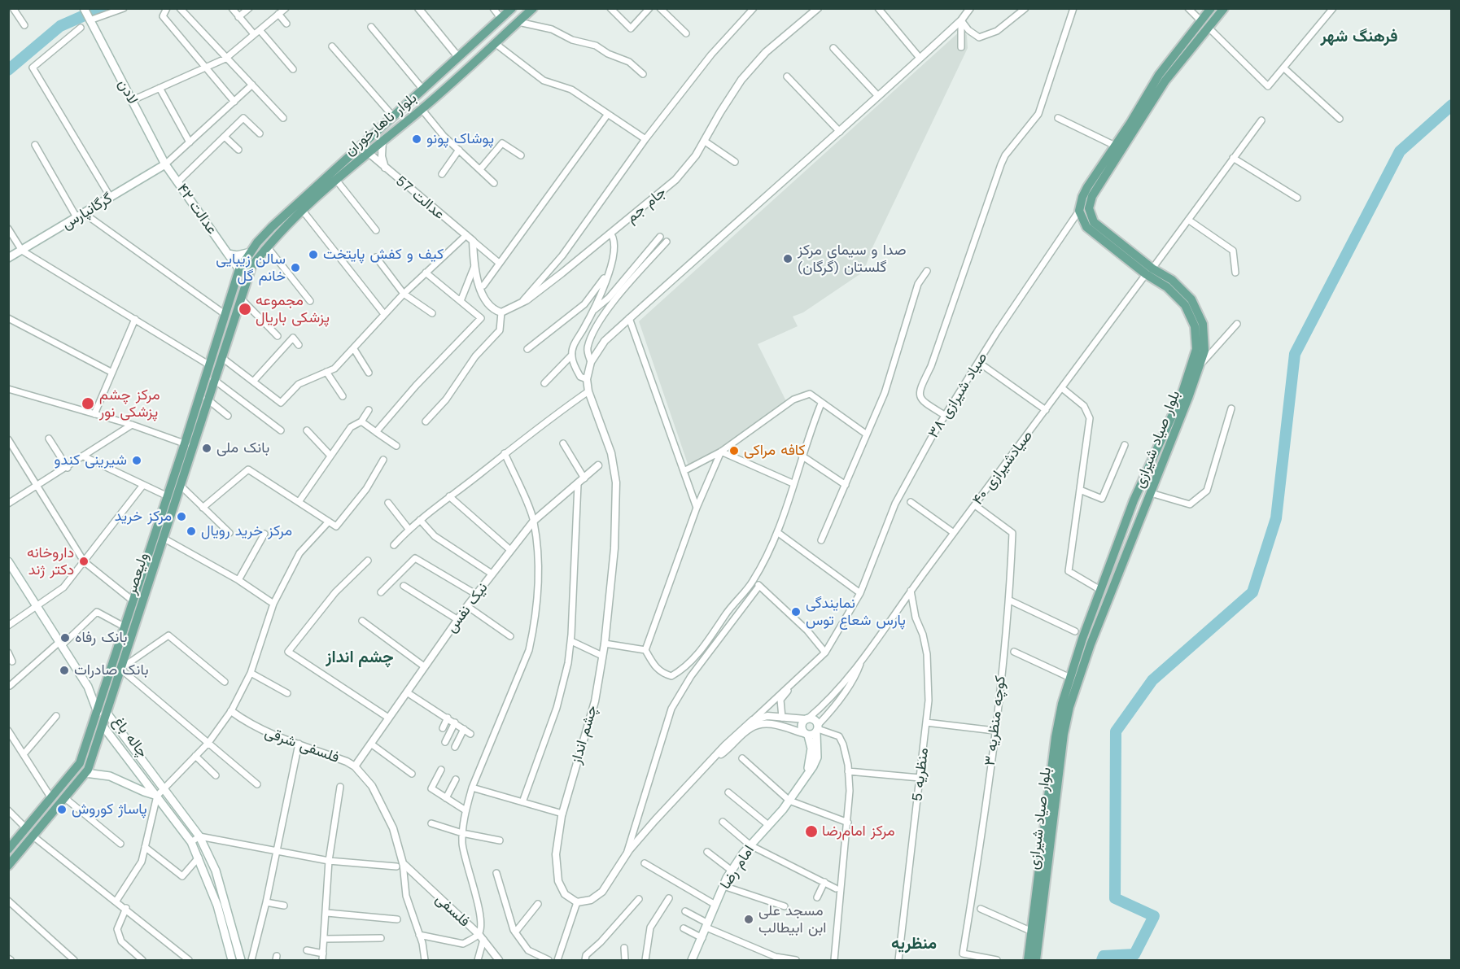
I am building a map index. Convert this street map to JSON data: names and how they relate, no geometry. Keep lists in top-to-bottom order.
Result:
{
  "streets": {
    "main road": [
      "لادن",
      "بلوار ناهارخوران",
      "عدالت ۴۲",
      "گرگانپارس",
      "بلوار صیاد شیرازی",
      "ولیعصر",
      "چاله باغ",
      "امام رضا"
    ],
    "street": [
      "عدالت 57",
      "جام جم",
      "صیاد شیرازی ۳۸",
      "۴۰ صیادشیرازی",
      "نیک نفس",
      "کوچه منظریه ۳",
      "چشم انداز",
      "فلسفی شرقی",
      "منظریه 5",
      "فلسفی"
    ]
  },
  "crossings": [
    ["لادن", "عدالت ۴۲"],
    ["لادن", "گرگانپارس"],
    ["بلوار ناهارخوران", "عدالت 57"],
    ["بلوار ناهارخوران", "عدالت ۴۲"],
    ["بلوار ناهارخوران", "ولیعصر"],
    ["عدالت ۴۲", "گرگانپارس"],
    ["عدالت ۴۲", "ولیعصر"],
    ["صیاد شیرازی ۳۸", "بلوار صیاد شیرازی"],
    ["بلوار صیاد شیرازی", "۴۰ صیادشیرازی"],
    ["۴۰ صیادشیرازی", "کوچه منظریه ۳"],
    ["۴۰ صیادشیرازی", "منظریه 5"],
    ["۴۰ صیادشیرازی", "امام رضا"],
    ["ولیعصر", "چاله باغ"],
    ["نیک نفس", "فلسفی شرقی"],
    ["فلسفی شرقی", "فلسفی"]
  ],
  "districts": ["فرهنگ شهر", "چشم انداز", "منظریه"],
  "places": [
    "پوشاک پونو",
    "کیف و کفش پایتخت",
    "صدا و سیمای مرکز گلستان (گرگان)",
    "سالن زیبایی خانم گل",
    "مجموعه پزشکی باریال",
    "مرکز چشم پزشکی نور",
    "بانک ملی",
    "کافه مراکی",
    "شیرینی کندو",
    "مرکز خرید",
    "مرکز خرید رویال",
    "داروخانه دکتر ژند",
    "نمایندگی پارس شعاع توس",
    "بانک رفاه",
    "بانک صادرات",
    "پاساژ کوروش",
    "مرکز امام‌رضا",
    "مسجد علی ابن ابیطالب"
  ]
}
